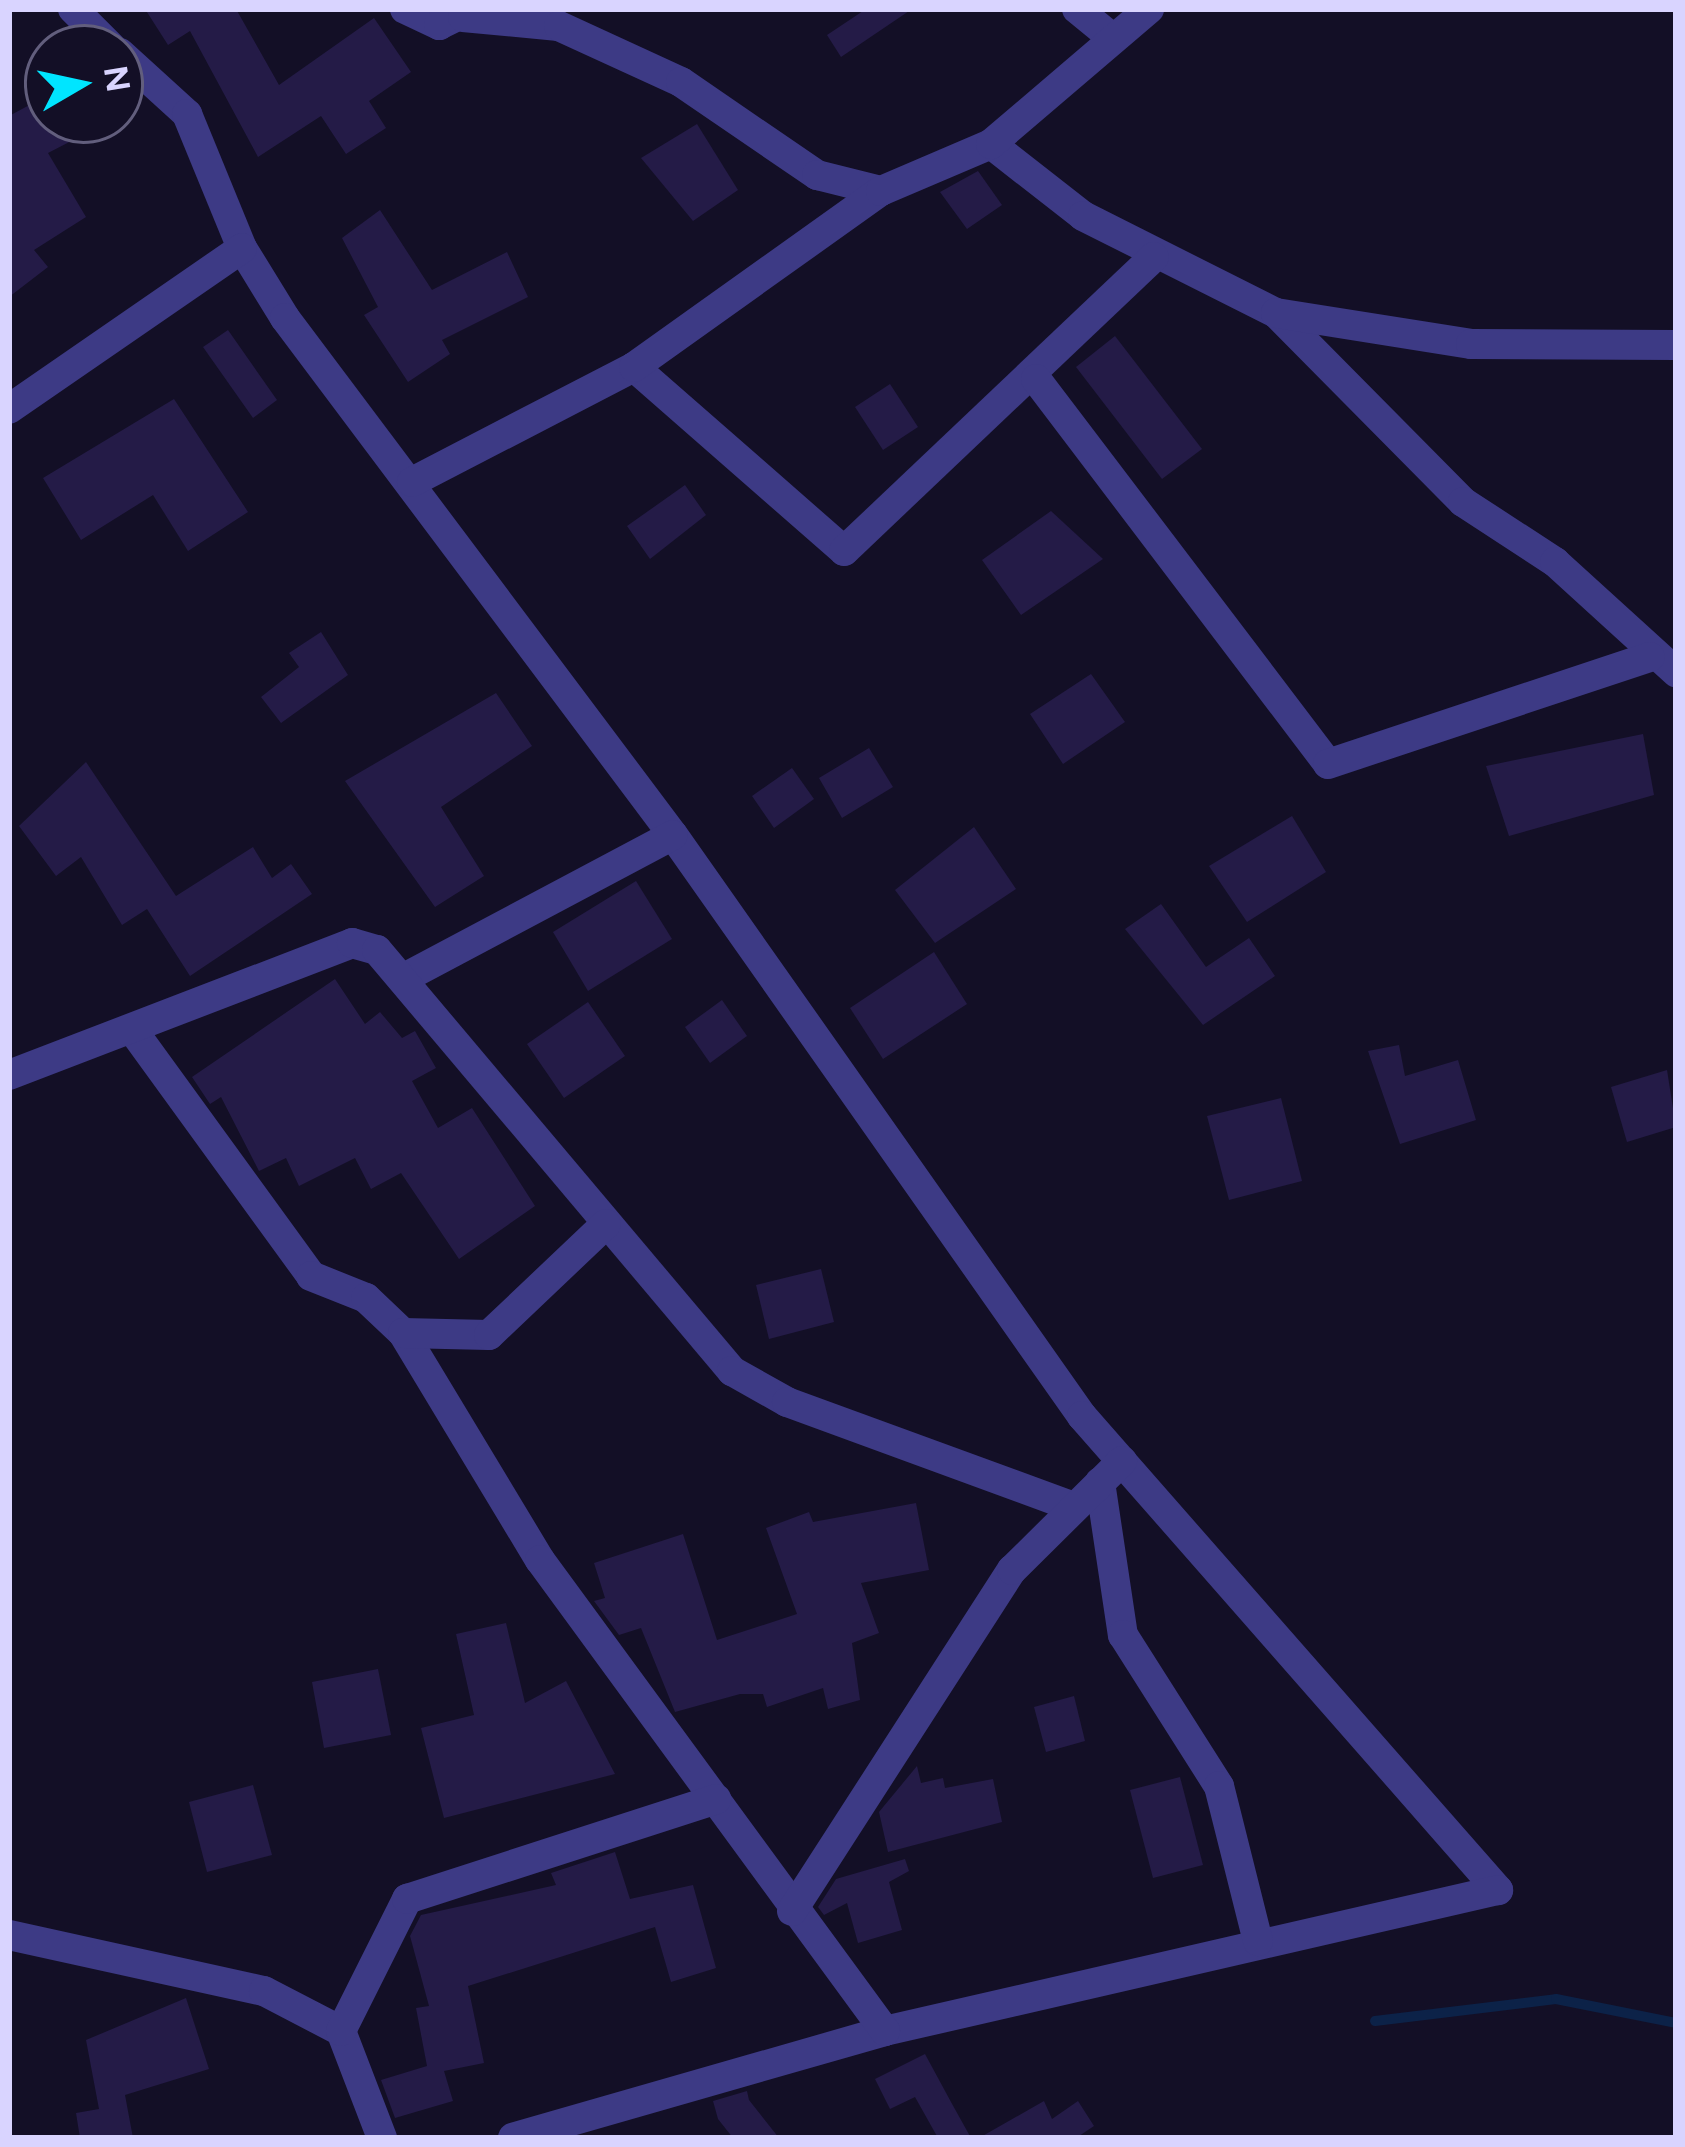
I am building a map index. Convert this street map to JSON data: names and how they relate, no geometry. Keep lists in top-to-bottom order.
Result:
{
  "north": "right"
}
